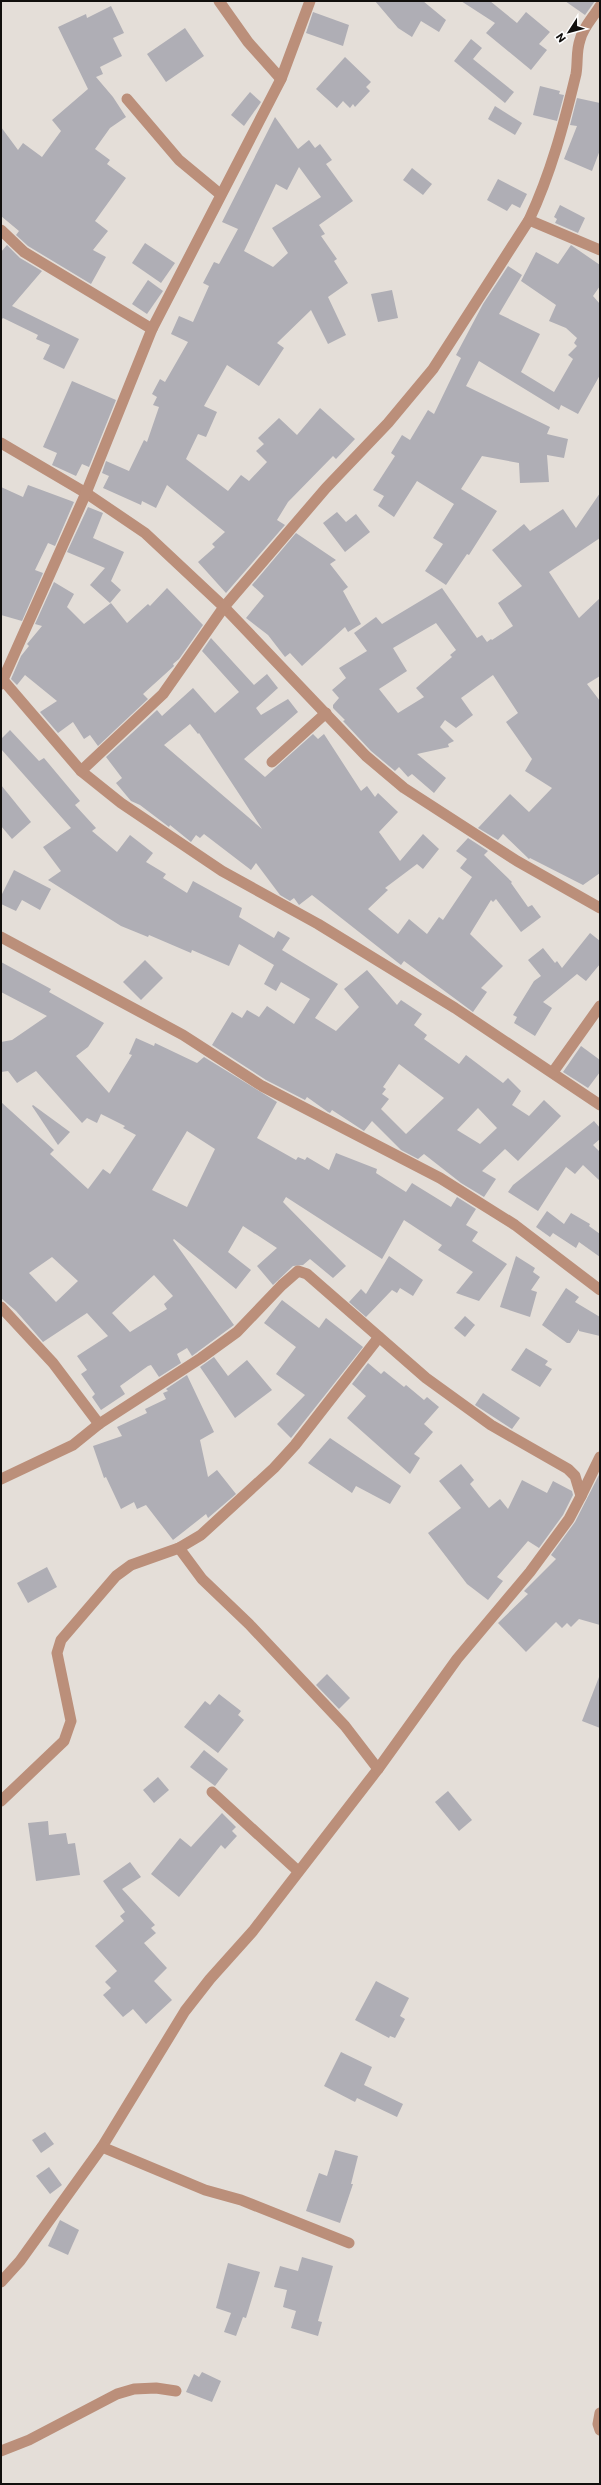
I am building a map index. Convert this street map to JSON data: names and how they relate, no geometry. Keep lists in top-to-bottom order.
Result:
{
  "north": "bottom left"
}
